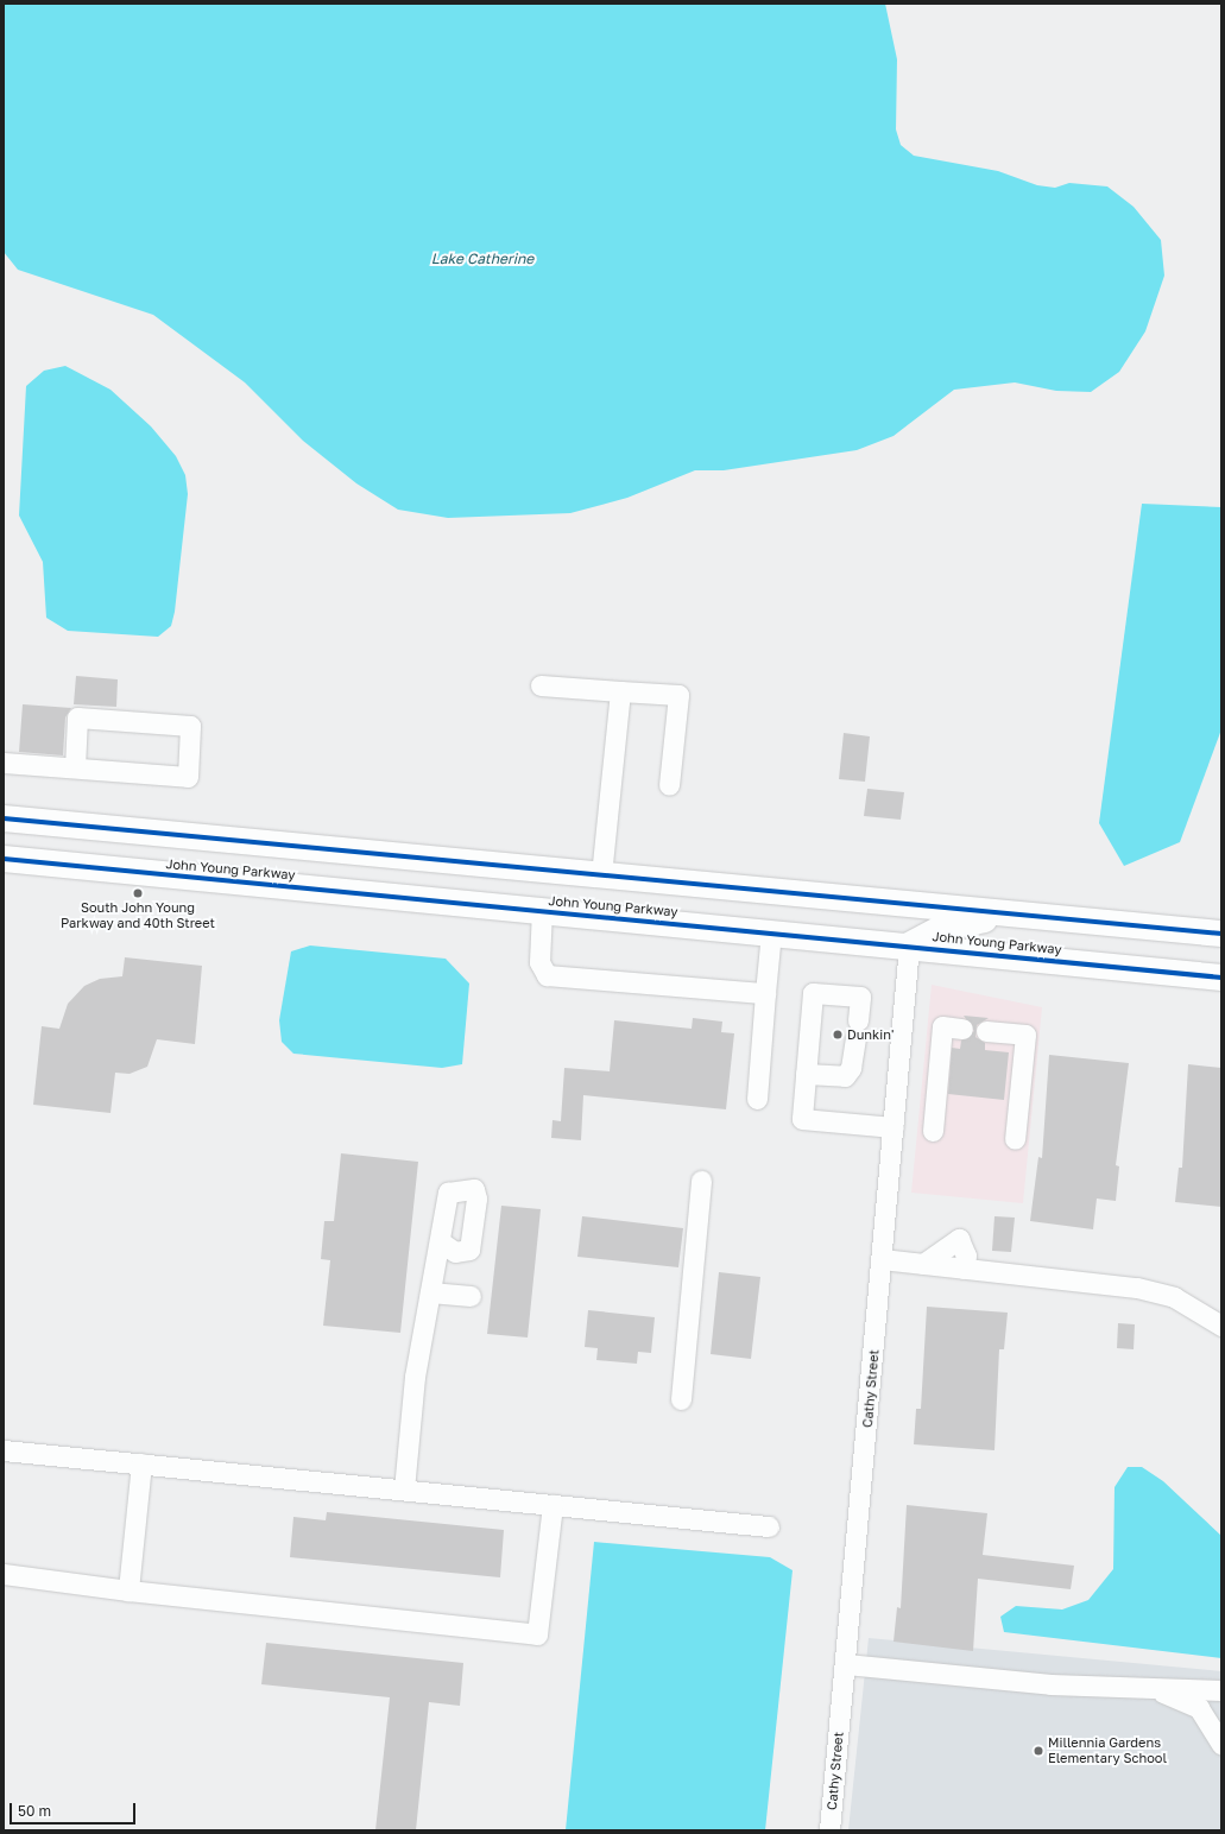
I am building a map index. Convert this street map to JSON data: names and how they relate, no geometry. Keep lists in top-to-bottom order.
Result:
{
  "streets": {
    "highway": ["John Young Parkway"],
    "street": ["Cathy Street"]
  },
  "crossings": [
    ["John Young Parkway", "Cathy Street"]
  ],
  "water": ["Lake Catherine"],
  "places": ["South John Young Parkway and 40th Street", "Dunkin'", "Millennia Gardens Elementary School"],
  "scale_bar": "50 m"
}
